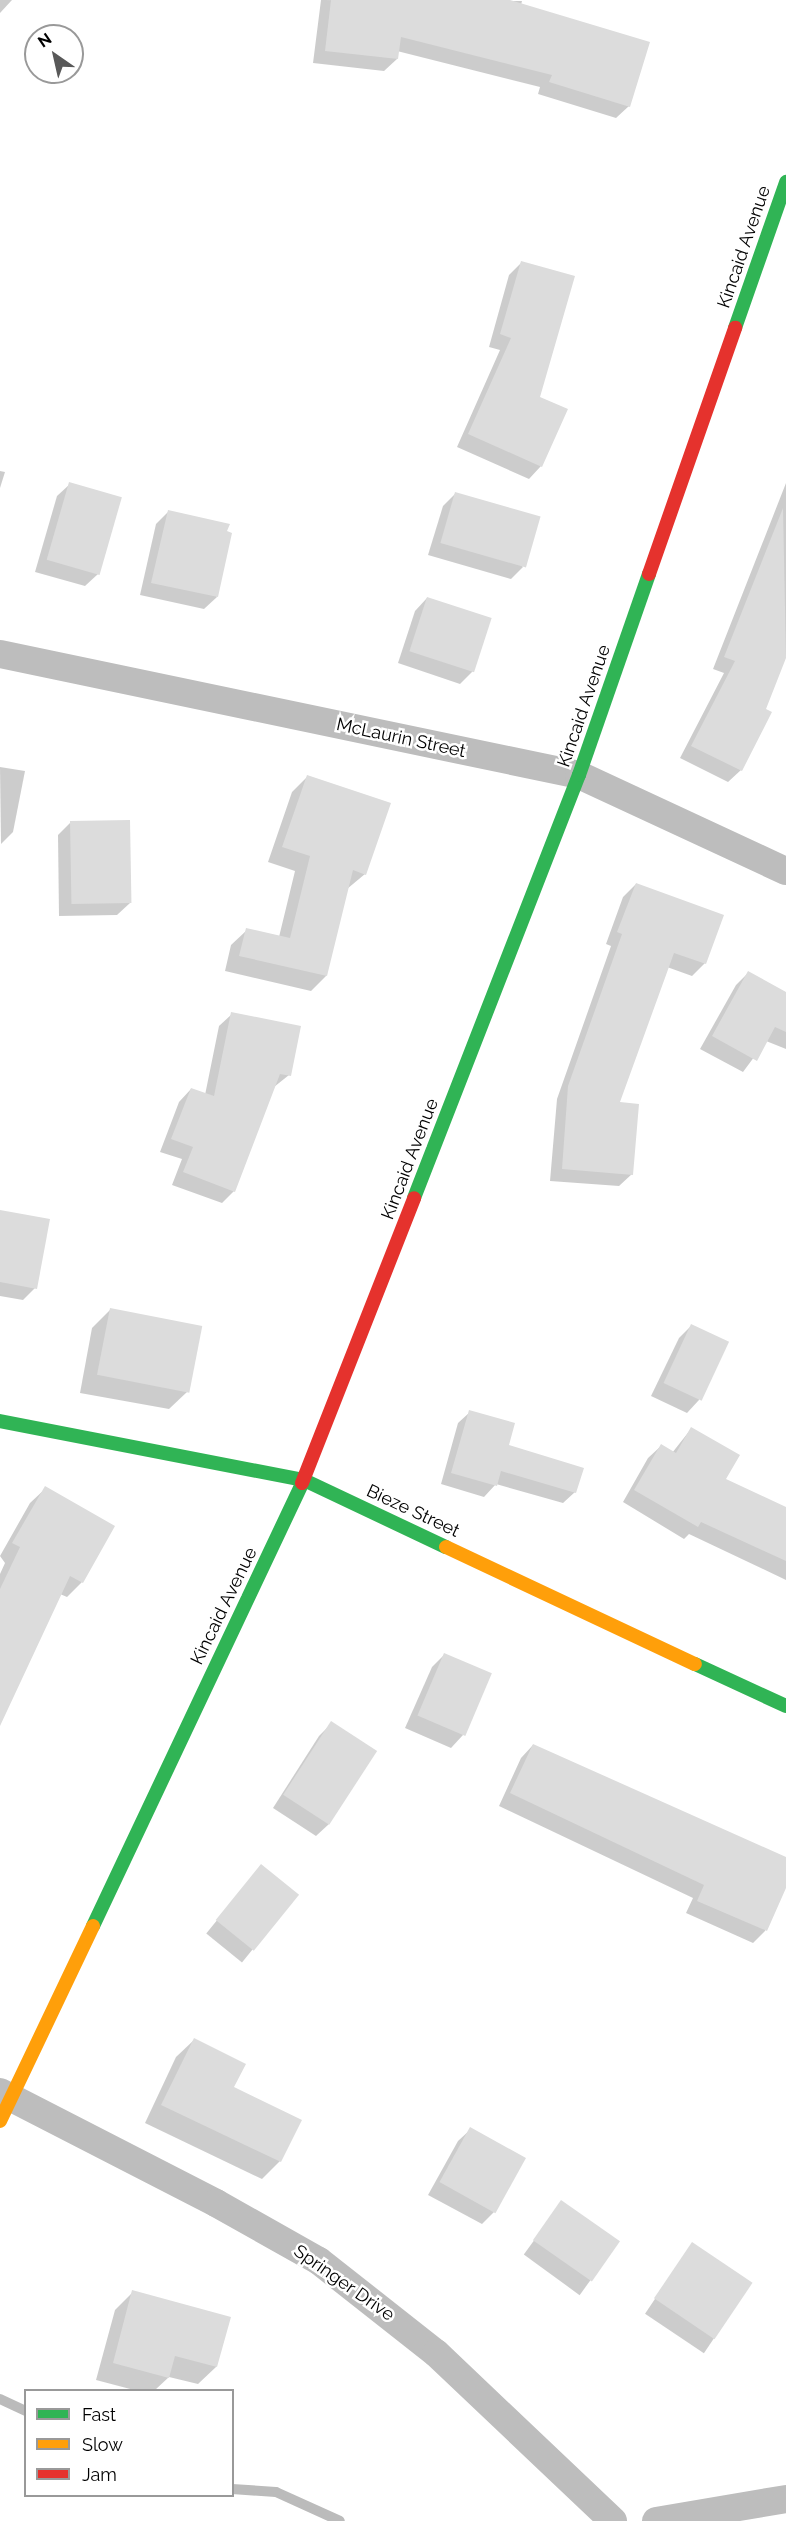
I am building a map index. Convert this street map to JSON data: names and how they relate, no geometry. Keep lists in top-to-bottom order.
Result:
{
  "streets": {
    "street": [
      "Kincaid Avenue",
      "McLaurin Street",
      "Bieze Street",
      "Springer Drive"
    ]
  },
  "crossings": [
    ["Kincaid Avenue", "McLaurin Street"],
    ["Kincaid Avenue", "Bieze Street"],
    ["Kincaid Avenue", "Springer Drive"]
  ],
  "legend": ["Fast", "Slow", "Jam"],
  "north": "top left"
}
